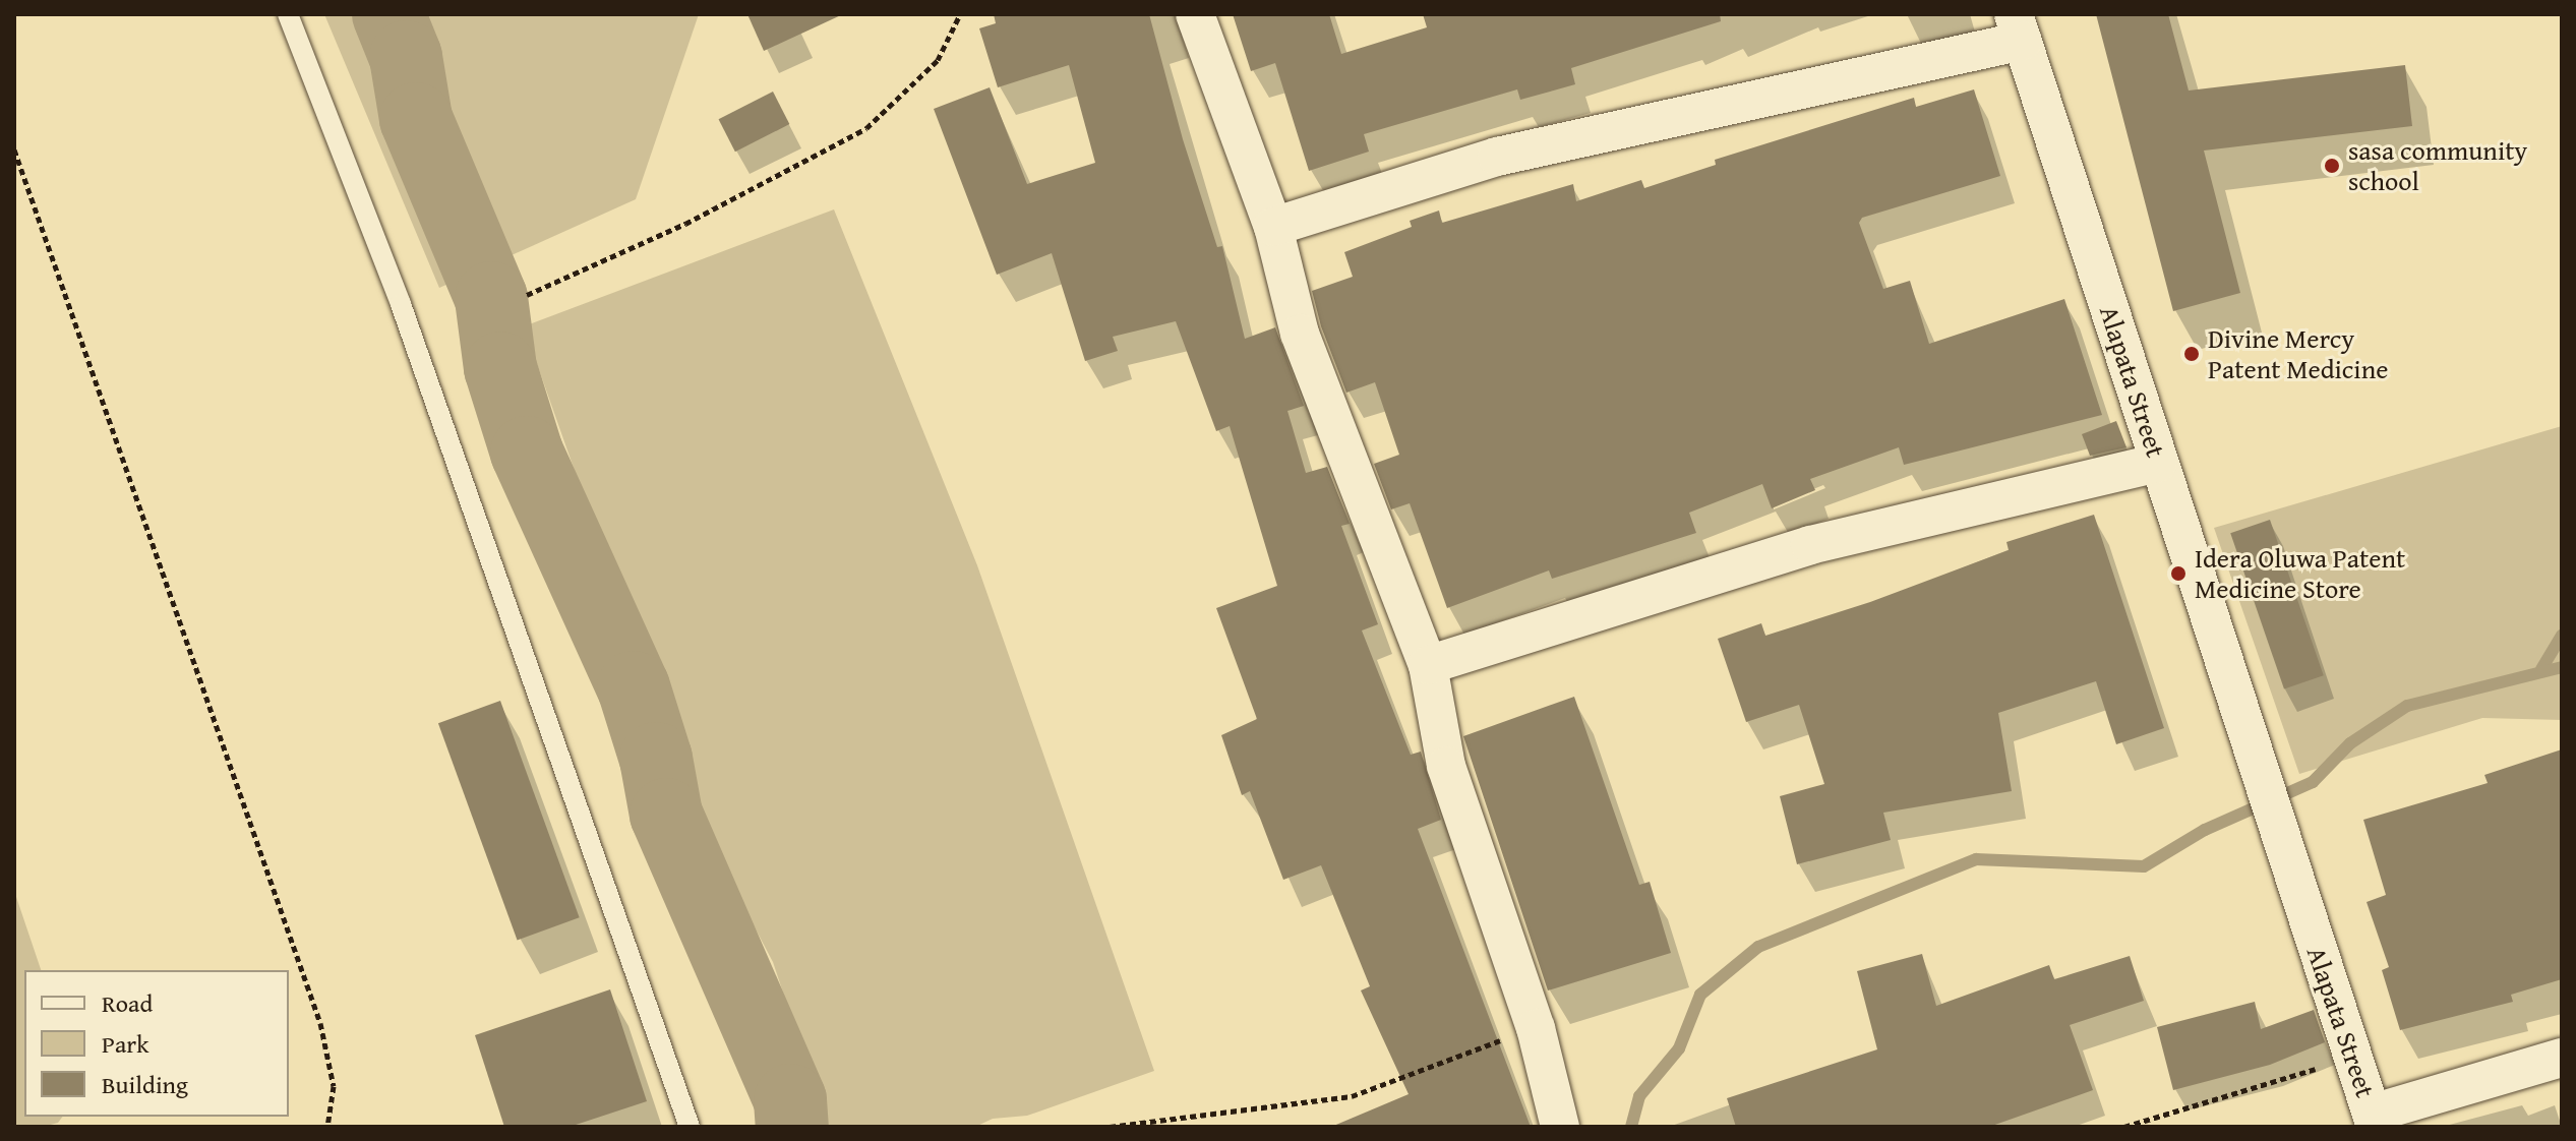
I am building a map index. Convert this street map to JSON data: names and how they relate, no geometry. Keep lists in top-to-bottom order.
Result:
{
  "streets": {
    "street": ["Alapata Street"]
  },
  "places": ["sasa community school", "Divine Mercy Patent Medicine", "Idera Oluwa Patent Medicine Store"],
  "legend": ["Road", "Park", "Building"]
}
